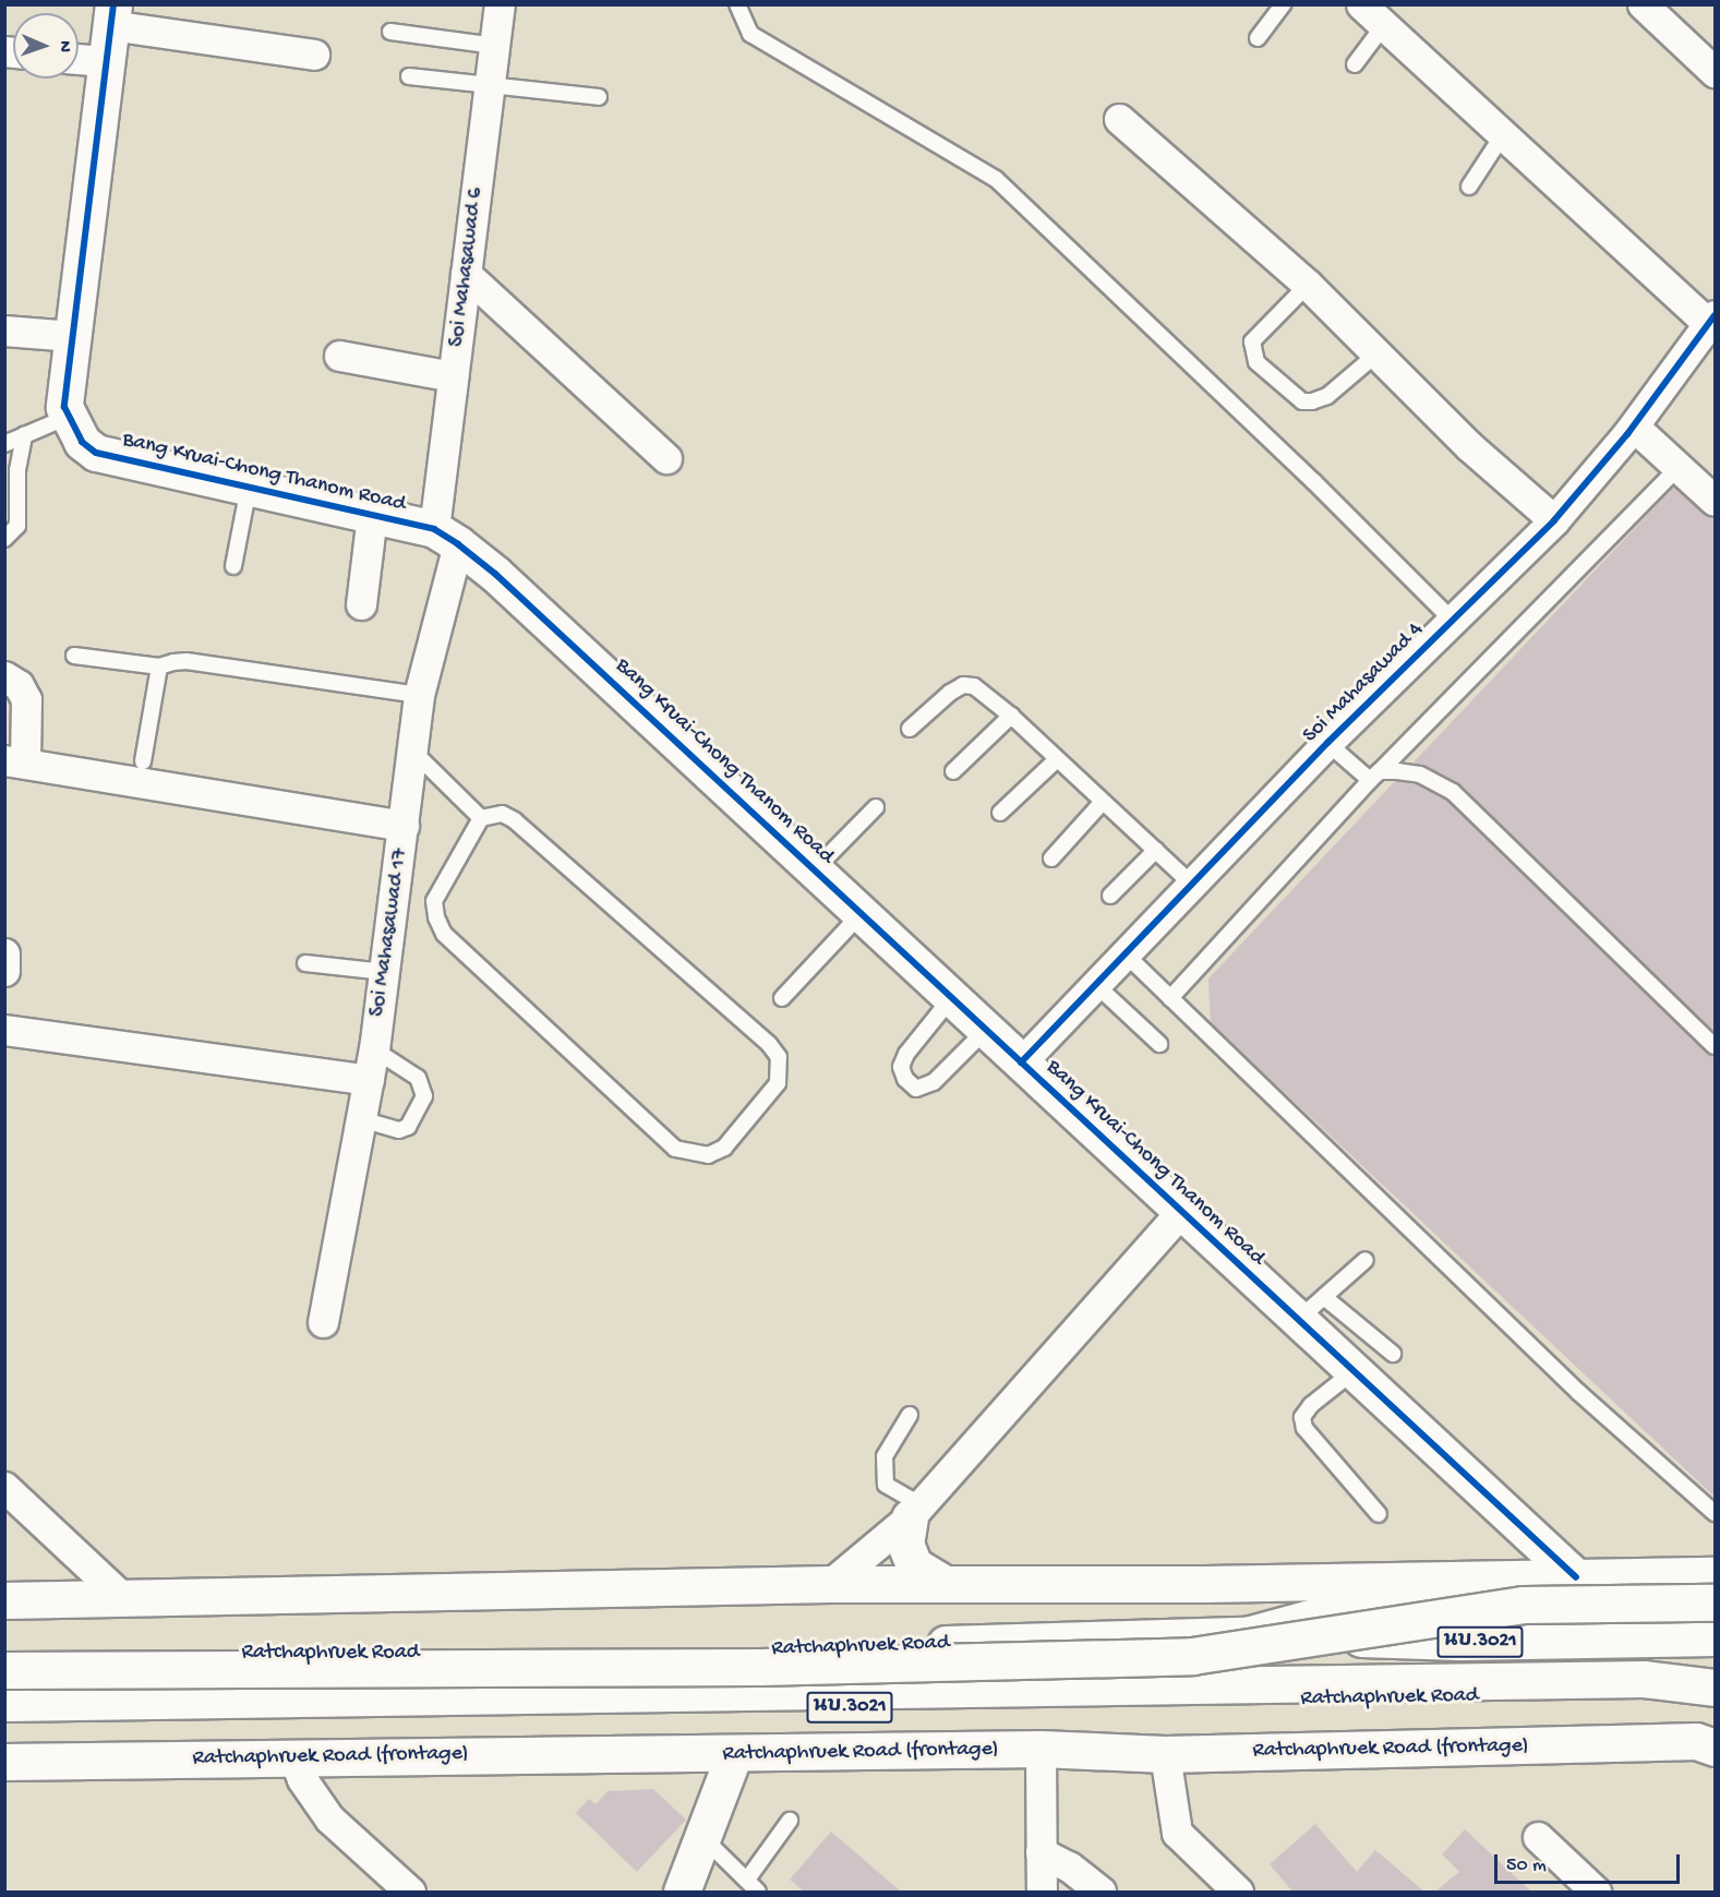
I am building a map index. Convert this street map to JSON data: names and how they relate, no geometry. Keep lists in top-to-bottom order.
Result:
{
  "streets": {
    "main road": [
      "Bang Kruai-Chong Thanom Road",
      "นบ.3021",
      "Ratchaphruek Road",
      "Ratchaphruek Road (frontage)"
    ],
    "street": ["Soi Mahasawad 6", "Soi Mahasawad 4", "Soi Mahasawad 17"]
  },
  "crossings": [
    ["Soi Mahasawad 6", "Bang Kruai-Chong Thanom Road"],
    ["Soi Mahasawad 6", "Soi Mahasawad 17"],
    ["Bang Kruai-Chong Thanom Road", "Soi Mahasawad 4"],
    ["Bang Kruai-Chong Thanom Road", "Soi Mahasawad 17"]
  ],
  "scale_bar": "50 m",
  "north": "right"
}
